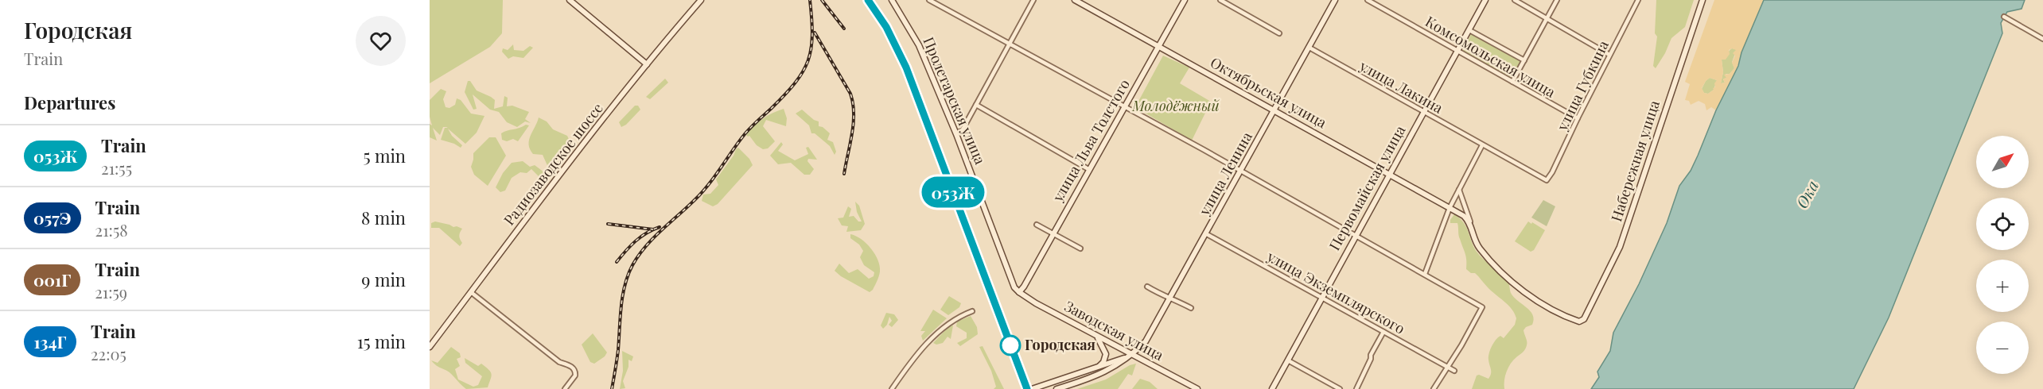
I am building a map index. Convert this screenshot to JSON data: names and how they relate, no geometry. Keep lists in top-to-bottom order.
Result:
{
  "streets": {
    "street": [
      "Комсомольская улица",
      "улица Губкина",
      "улица Лакина",
      "Октябрьская улица",
      "Пролетарская улица",
      "улица Льва Толстого",
      "Набережная улица",
      "Радиозаводское шоссе",
      "улица Ленина",
      "Первомайская улица",
      "улица Экземплярского",
      "Заводская улица"
    ]
  },
  "crossings": [
    ["Комсомольская улица", "улица Губкина"],
    ["Комсомольская улица", "Первомайская улица"],
    ["улица Губкина", "улица Лакина"],
    ["улица Лакина", "улица Ленина"],
    ["улица Лакина", "Первомайская улица"],
    ["Октябрьская улица", "улица Льва Толстого"],
    ["Октябрьская улица", "Набережная улица"],
    ["Октябрьская улица", "улица Ленина"],
    ["Октябрьская улица", "Первомайская улица"],
    ["Пролетарская улица", "улица Льва Толстого"],
    ["Пролетарская улица", "Заводская улица"],
    ["улица Льва Толстого", "Заводская улица"],
    ["улица Ленина", "улица Экземплярского"],
    ["улица Ленина", "Заводская улица"],
    ["Первомайская улица", "улица Экземплярского"]
  ],
  "water": ["Ока"],
  "parks": ["Молодёжный"],
  "places": ["Городская"],
  "north": "top right",
  "page": {
    "heading": [
      ["Городская", "Train"],
      "Departures"
    ],
    "on_map": "053Ж",
    "list": [
      {
        "mark": "053Ж",
        "name": "Train",
        "note": "21:55",
        "value": "5 min"
      },
      {
        "mark": "057Э",
        "name": "Train",
        "note": "21:58",
        "value": "8 min"
      },
      {
        "mark": "001Г",
        "name": "Train",
        "note": "21:59",
        "value": "9 min"
      },
      {
        "mark": "134Г",
        "name": "Train",
        "note": "22:05",
        "value": "15 min"
      }
    ],
    "map_buttons": ["+", "−"]
  }
}
